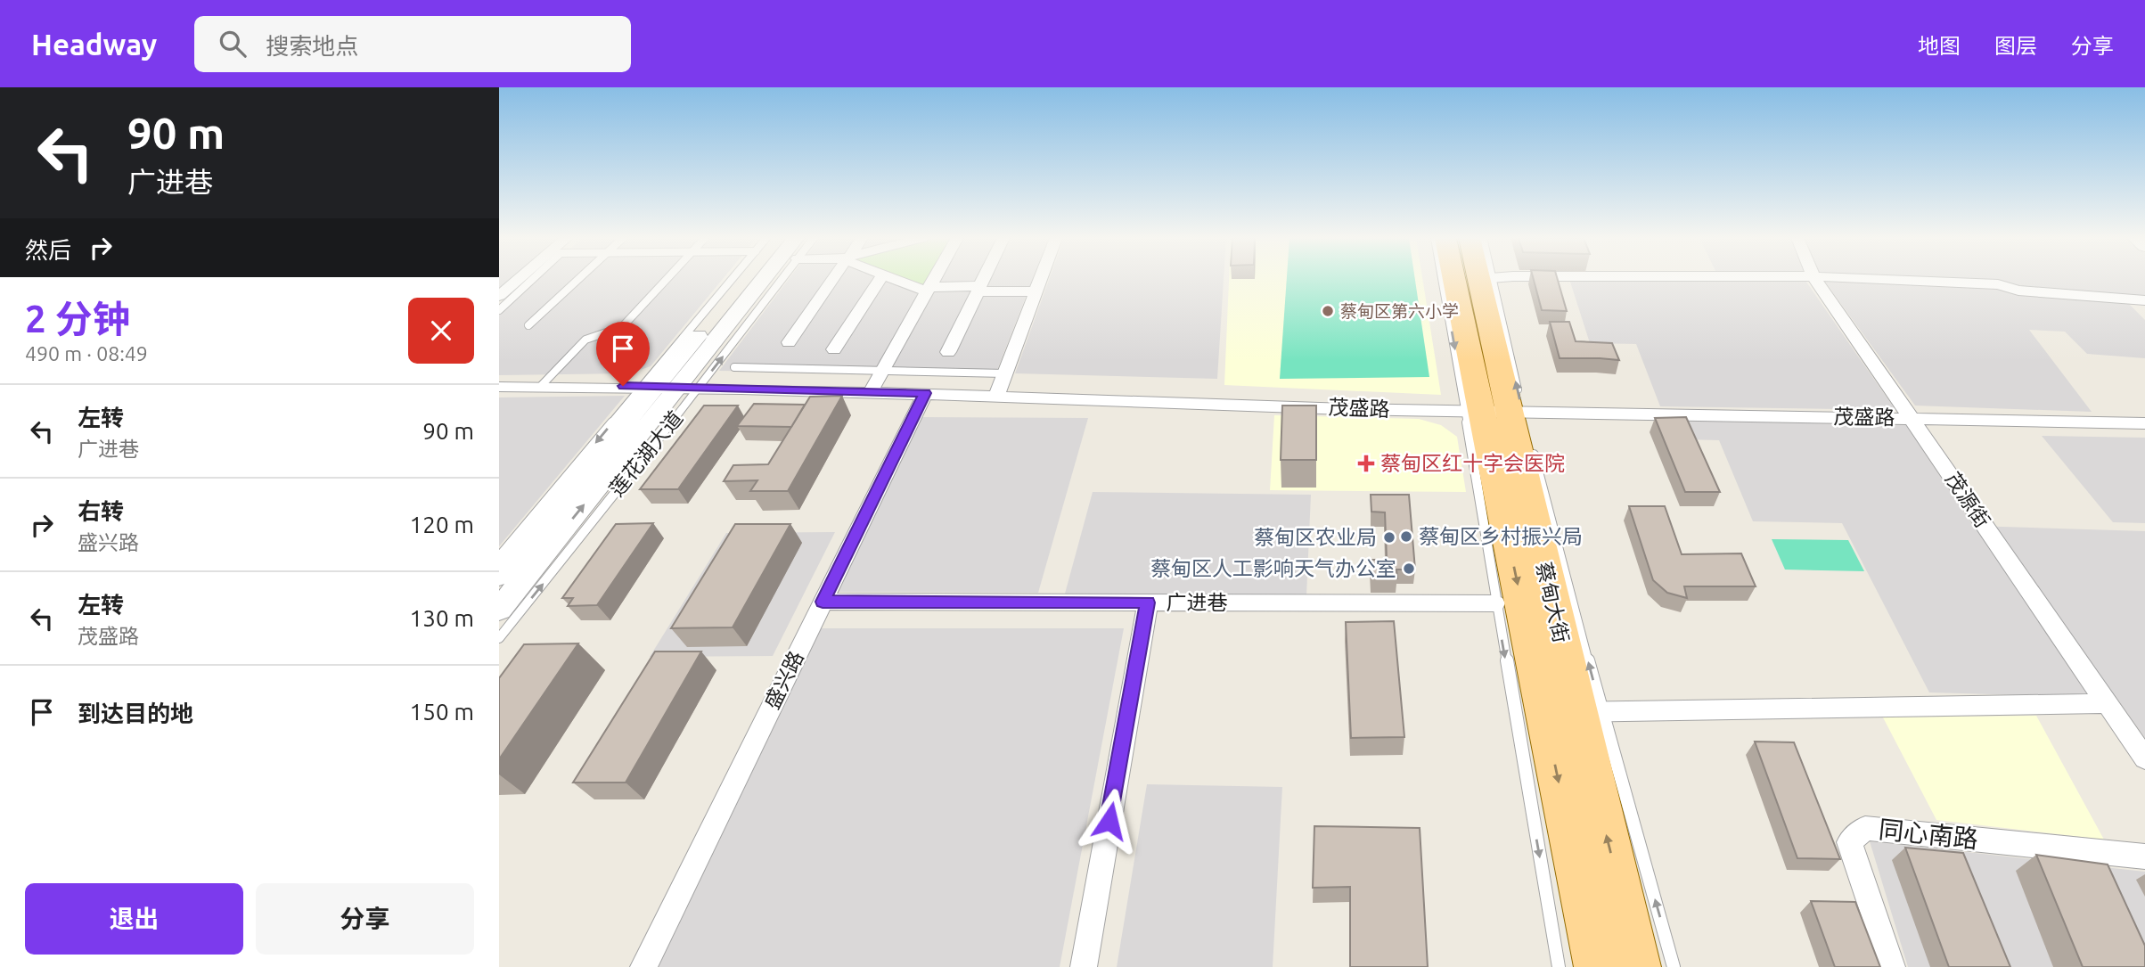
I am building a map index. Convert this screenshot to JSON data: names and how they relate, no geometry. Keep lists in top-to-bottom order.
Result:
{
  "streets": {
    "main road": ["蔡甸大街"],
    "street": [
      "茂盛路",
      "莲花湖大道",
      "茂源街",
      "广进巷",
      "盛兴路",
      "同心南路"
    ]
  },
  "crossings": [
    ["茂盛路", "莲花湖大道"],
    ["茂盛路", "茂源街"],
    ["茂盛路", "蔡甸大街"],
    ["茂盛路", "盛兴路"],
    ["广进巷", "盛兴路"]
  ],
  "places": {
    "other": [
      "蔡甸区第六小学",
      "蔡甸区乡村振兴局",
      "蔡甸区农业局",
      "蔡甸区人工影响天气办公室"
    ],
    "health": ["蔡甸区红十字会医院"]
  },
  "page": {
    "header": "Headway",
    "search": "搜索地点",
    "nav": ["地图", "图层", "分享"],
    "turn": ["90 m", "广进巷"],
    "then": "然后",
    "heading": ["2 分钟", "490 m · 08:49"],
    "list": [
      {
        "name": "左转",
        "note": "广进巷",
        "value": "90 m"
      },
      {
        "name": "右转",
        "note": "盛兴路",
        "value": "120 m"
      },
      {
        "name": "左转",
        "note": "茂盛路",
        "value": "130 m"
      },
      {
        "name": "到达目的地",
        "value": "150 m"
      }
    ],
    "buttons": ["退出", "分享"]
  }
}
